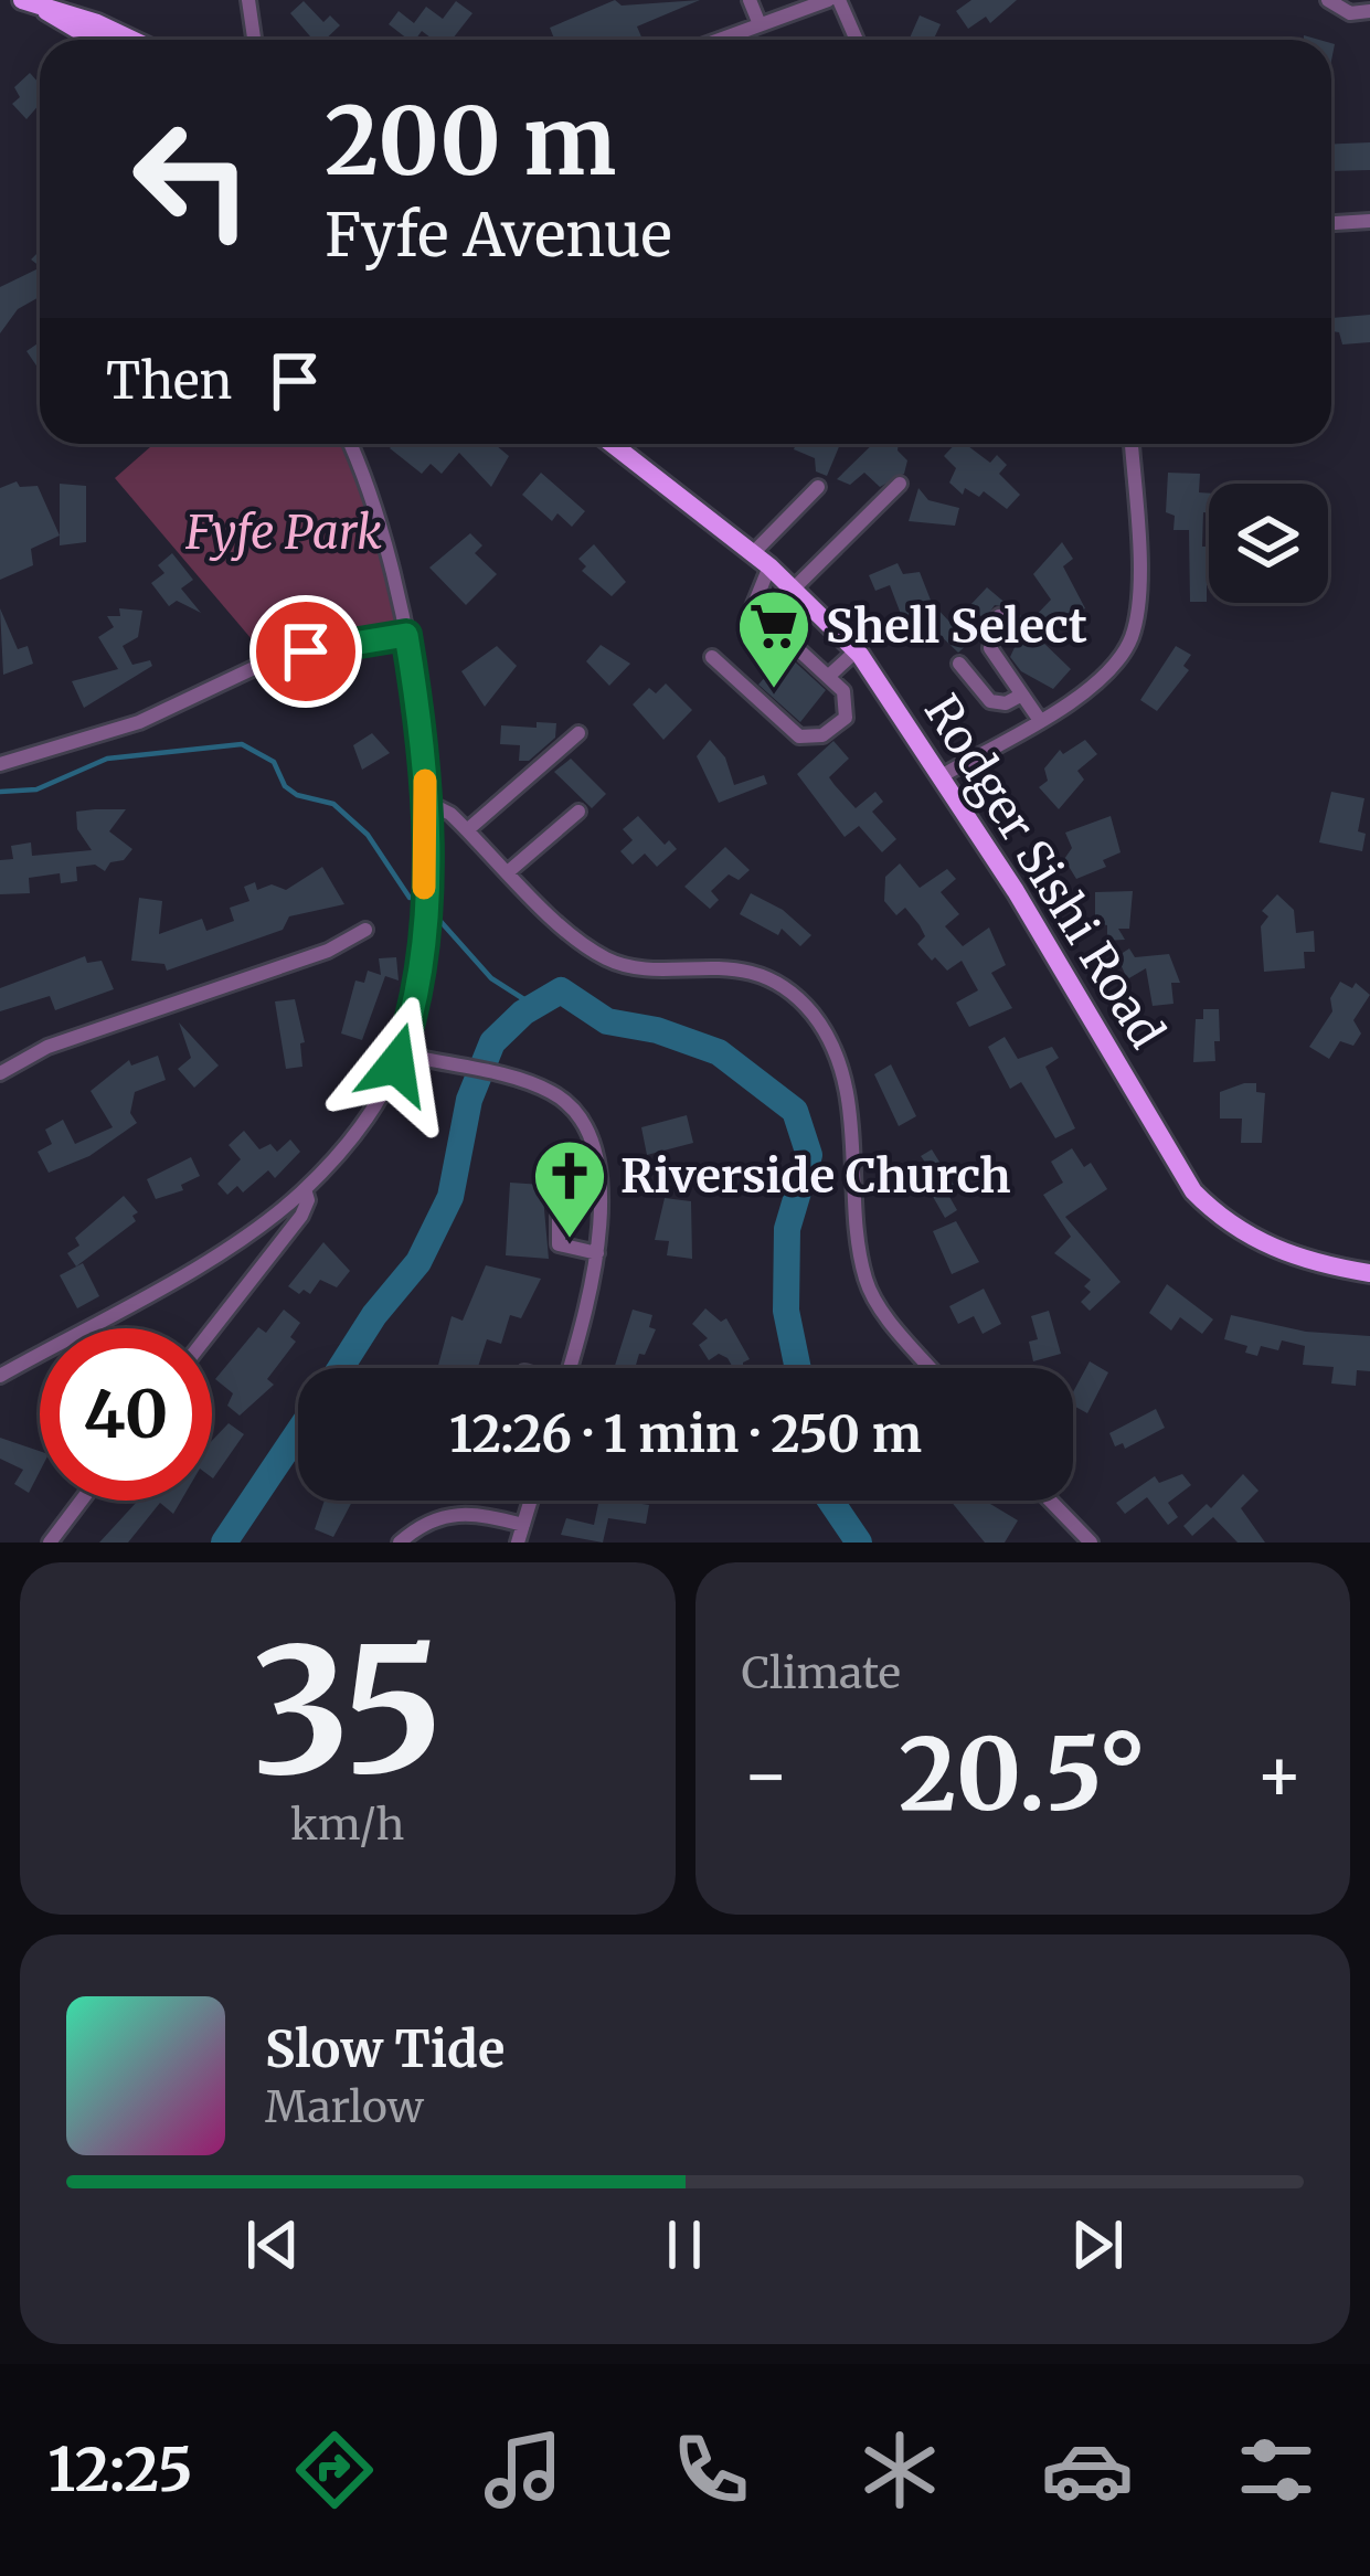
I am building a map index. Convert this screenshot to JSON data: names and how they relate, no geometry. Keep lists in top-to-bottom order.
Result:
{
  "streets": {
    "main road": ["Rodger Sishi Road"]
  },
  "parks": ["Fyfe Park"],
  "places": {
    "supermarket": ["Shell Select"],
    "church": ["Riverside Church"]
  },
  "page": {
    "turn": ["200 m", "Fyfe Avenue"],
    "then": "Then",
    "limit": "40",
    "trip": "12:26 · 1 min · 250 m",
    "tile": [
      ["35", "km/h"],
      "Climate"
    ],
    "heat": ["−", "20.5°", "+"],
    "song": ["Slow Tide", "Marlow"],
    "tabs": "12:25"
  }
}
